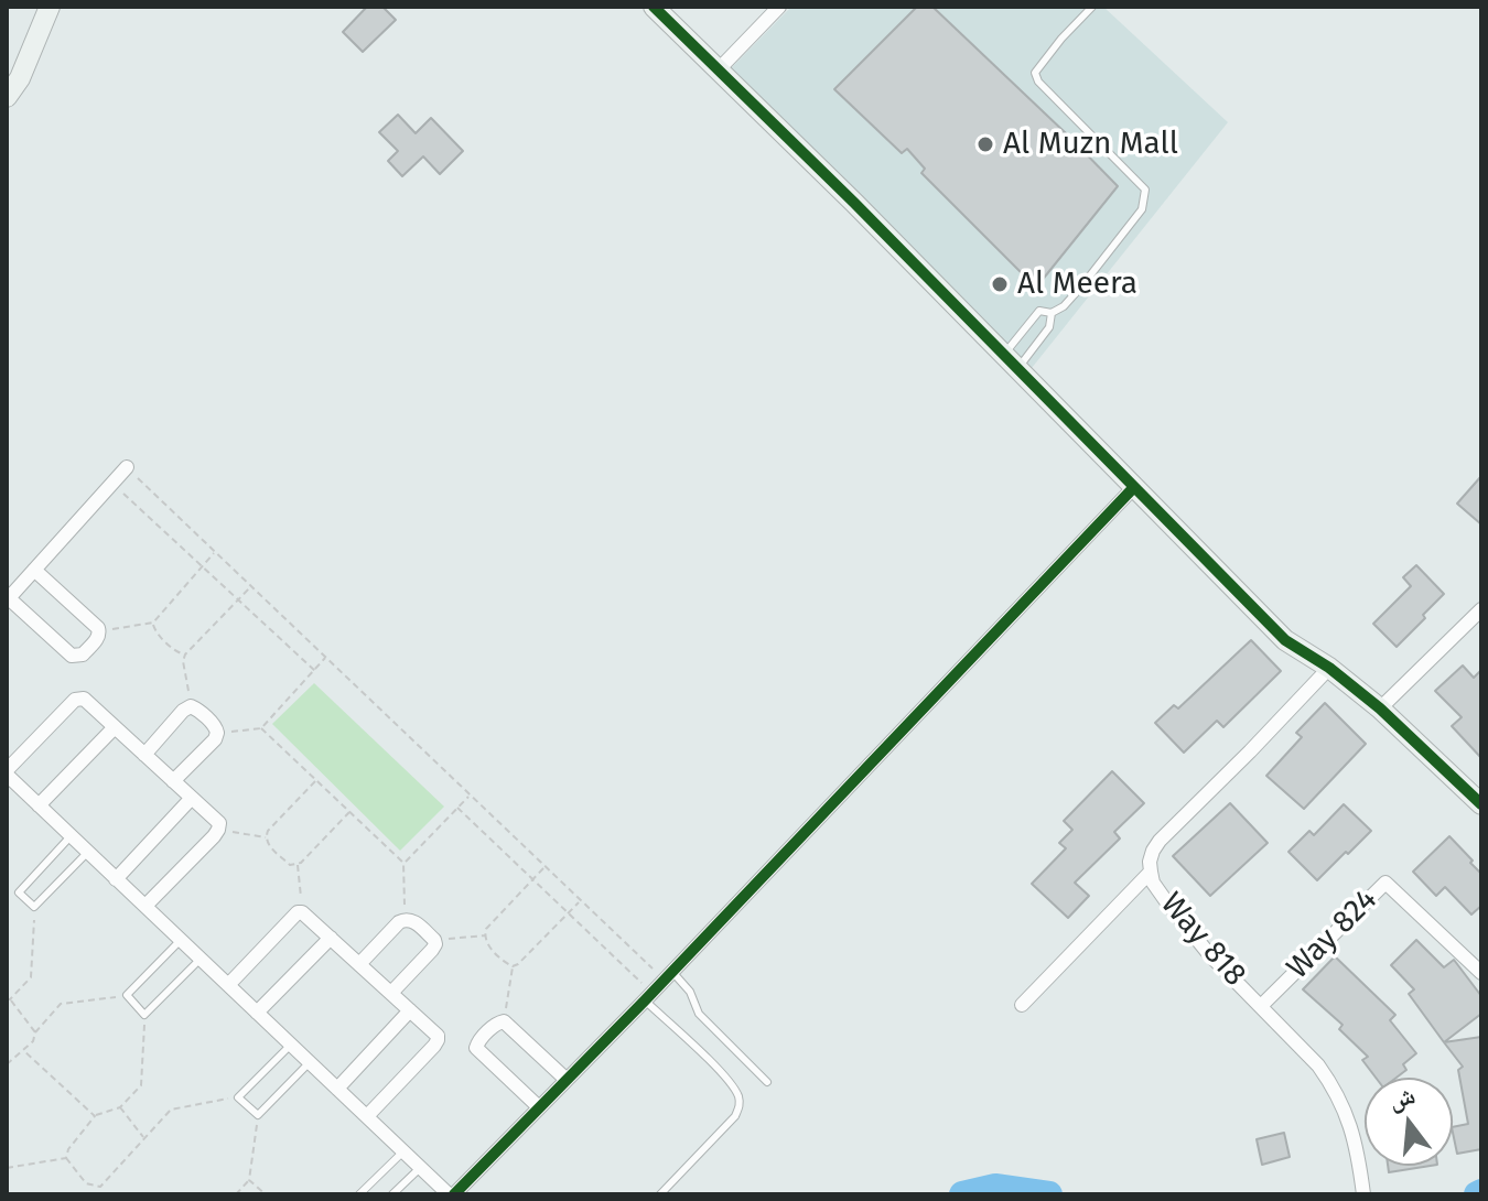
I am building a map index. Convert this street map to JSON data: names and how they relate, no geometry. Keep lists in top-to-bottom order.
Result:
{
  "streets": {
    "street": ["Way 824", "Way 818"]
  },
  "crossings": [
    ["Way 824", "Way 818"]
  ],
  "places": ["Al Muzn Mall", "Al Meera"],
  "north": "top"
}
